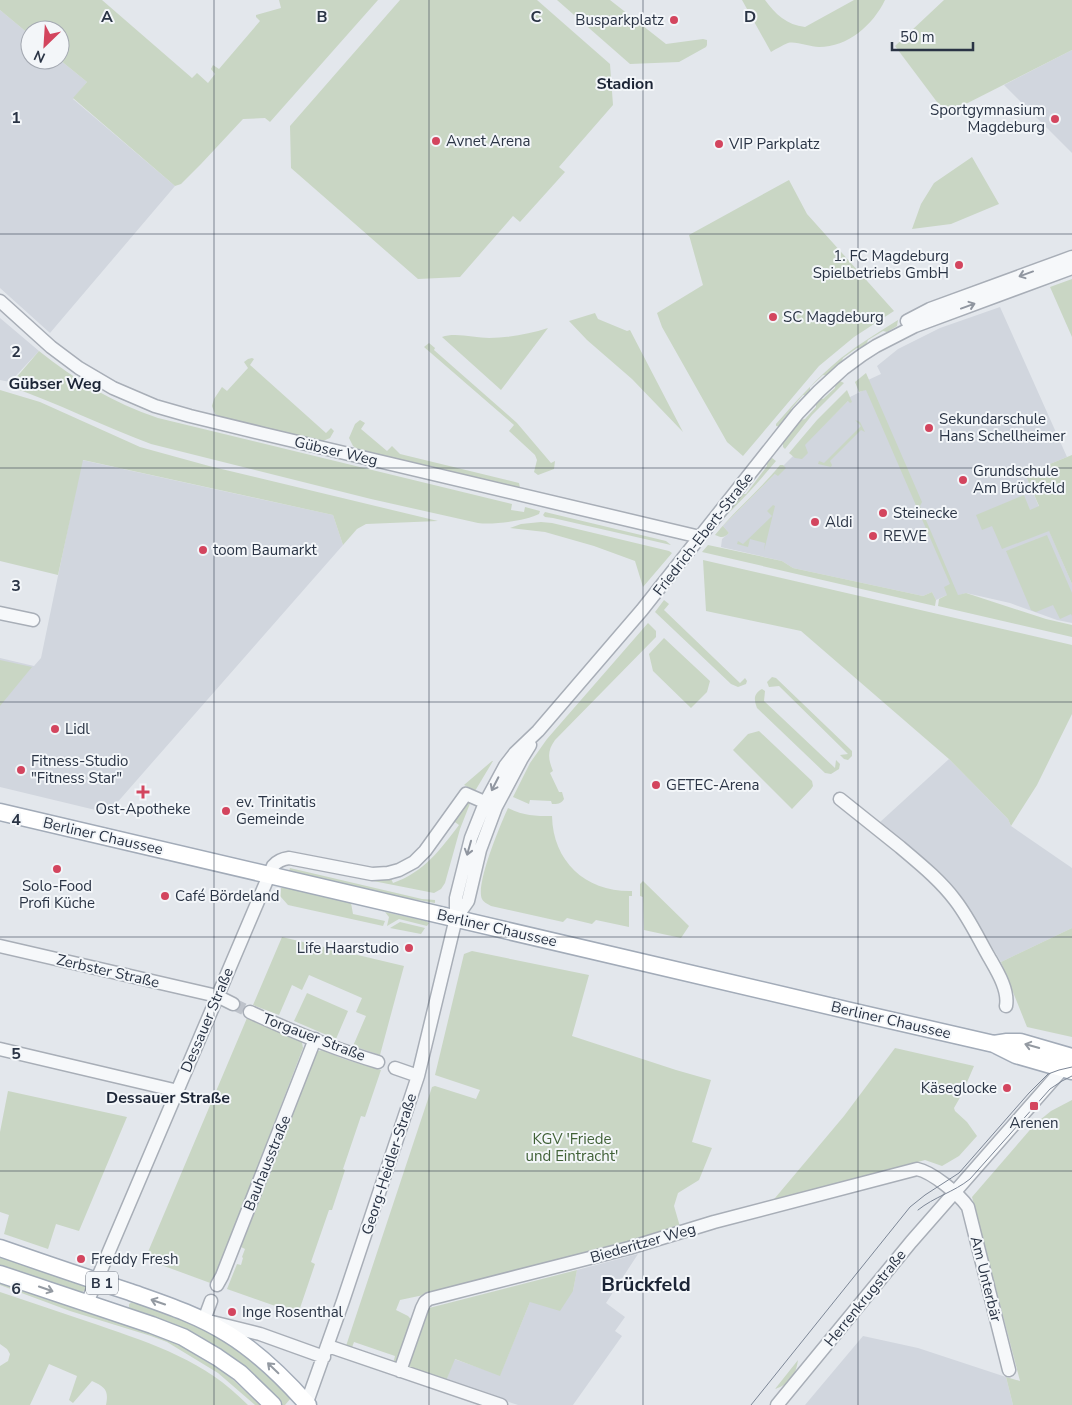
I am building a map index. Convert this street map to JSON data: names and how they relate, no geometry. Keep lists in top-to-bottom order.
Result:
{
  "streets": {
    "main road": ["Berliner Chaussee", "B 1"],
    "street": [
      "Gübser Weg",
      "Friedrich-Ebert-Straße",
      "Zerbster Straße",
      "Dessauer Straße",
      "Torgauer Straße",
      "Bauhausstraße",
      "Georg-Heidler-Straße",
      "Biederitzer Weg",
      "Am Unterbär",
      "Herrenkrugstraße"
    ]
  },
  "crossings": [
    ["Gübser Weg", "Friedrich-Ebert-Straße"],
    ["Friedrich-Ebert-Straße", "Berliner Chaussee"],
    ["Friedrich-Ebert-Straße", "Georg-Heidler-Straße"],
    ["Berliner Chaussee", "Dessauer Straße"],
    ["Berliner Chaussee", "Georg-Heidler-Straße"],
    ["Berliner Chaussee", "Herrenkrugstraße"],
    ["Zerbster Straße", "Dessauer Straße"],
    ["Dessauer Straße", "B 1"],
    ["Torgauer Straße", "Bauhausstraße"],
    ["Georg-Heidler-Straße", "B 1"],
    ["Biederitzer Weg", "Am Unterbär"],
    ["Biederitzer Weg", "Herrenkrugstraße"],
    ["Am Unterbär", "Herrenkrugstraße"]
  ],
  "districts": [
    "Stadion",
    "Gübser Weg",
    "Dessauer Straße",
    "Brückfeld"
  ],
  "parks": ["KGV 'Friede und Eintracht'"],
  "places": {
    "other": [
      "Busparkplatz",
      "Sportgymnasium Magdeburg",
      "Avnet Arena",
      "VIP Parkplatz",
      "1. FC Magdeburg Spielbetriebs GmbH",
      "SC Magdeburg",
      "Sekundarschule Hans Schellheimer",
      "Grundschule Am Brückfeld",
      "Steinecke",
      "Aldi",
      "REWE",
      "toom Baumarkt",
      "Lidl",
      "Fitness-Studio \"Fitness Star\"",
      "GETEC-Arena",
      "ev. Trinitatis Gemeinde",
      "Solo-Food Profi Küche",
      "Café Bördeland",
      "Life Haarstudio",
      "Käseglocke",
      "Freddy Fresh",
      "Inge Rosenthal"
    ],
    "health": ["Ost-Apotheke"],
    "transit": ["Arenen"]
  },
  "scale_bar": "50 m",
  "north": "bottom left",
  "grid": {
    "columns": [
      "A",
      "B",
      "C",
      "D"
    ],
    "rows": [
      "1",
      "2",
      "3",
      "4",
      "5",
      "6"
    ]
  }
}
